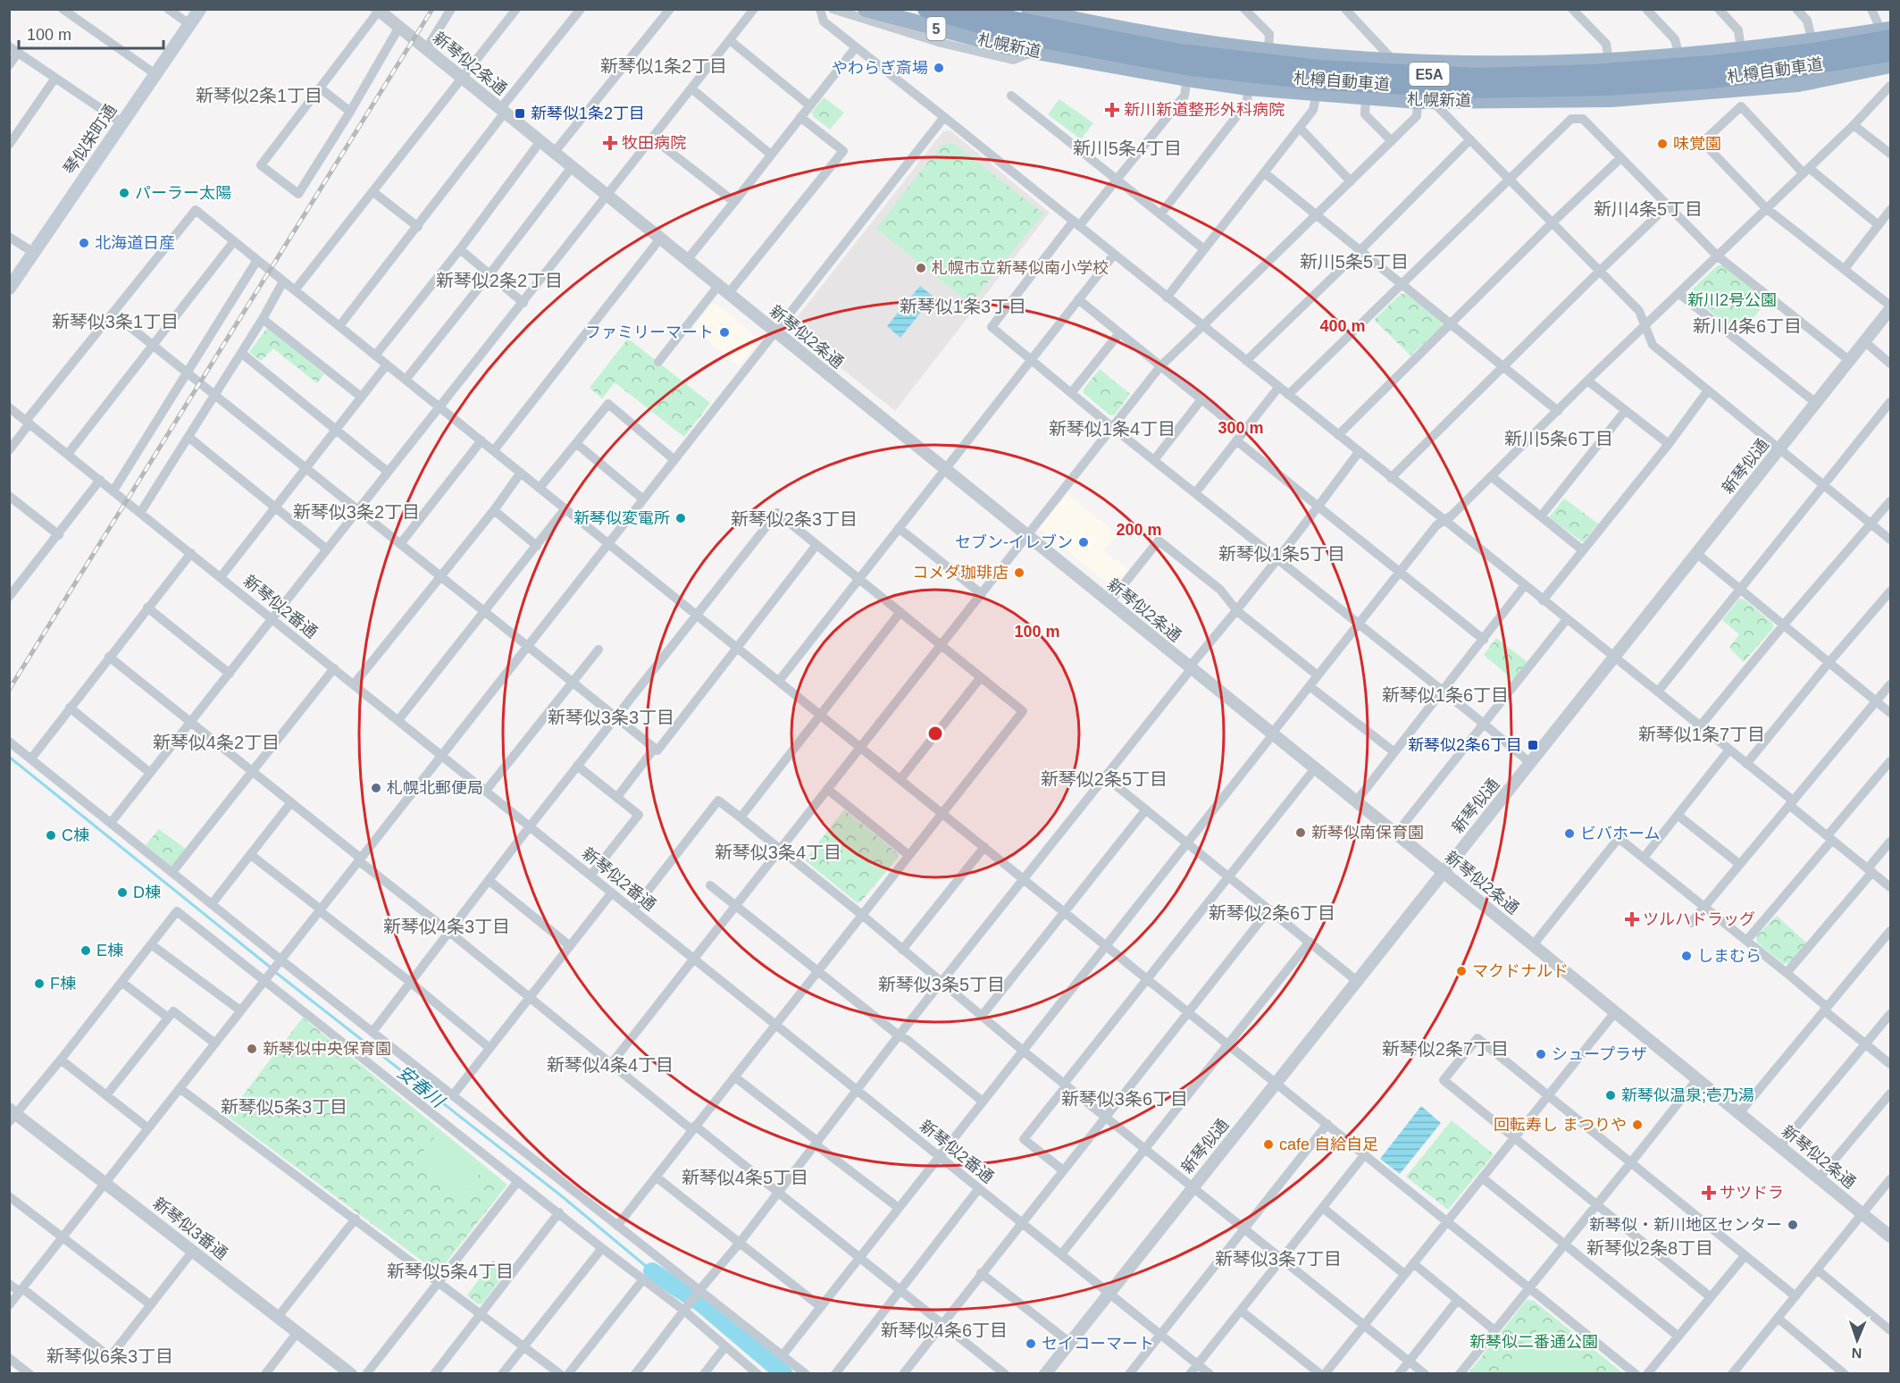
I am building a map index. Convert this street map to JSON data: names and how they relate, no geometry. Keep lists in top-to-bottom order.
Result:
{
  "streets": {
    "highway": [
      "5",
      "札幌新道",
      "札樽自動車道",
      "E5A"
    ],
    "main road": ["琴似栄町通"],
    "street": [
      "新琴似2条通",
      "新琴似通",
      "新琴似2番通",
      "新琴似3番通"
    ]
  },
  "crossings": [
    ["新琴似2条通", "新琴似通"],
    ["新琴似通", "新琴似2番通"]
  ],
  "districts": [
    "新琴似1条2丁目",
    "新琴似2条1丁目",
    "新川5条4丁目",
    "新川4条5丁目",
    "新川5条5丁目",
    "新琴似2条2丁目",
    "新琴似1条3丁目",
    "新琴似3条1丁目",
    "新川4条6丁目",
    "新琴似1条4丁目",
    "新川5条6丁目",
    "新琴似3条2丁目",
    "新琴似2条3丁目",
    "新琴似1条5丁目",
    "新琴似1条6丁目",
    "新琴似3条3丁目",
    "新琴似1条7丁目",
    "新琴似4条2丁目",
    "新琴似2条5丁目",
    "新琴似3条4丁目",
    "新琴似2条6丁目",
    "新琴似4条3丁目",
    "新琴似3条5丁目",
    "新琴似2条7丁目",
    "新琴似4条4丁目",
    "新琴似3条6丁目",
    "新琴似5条3丁目",
    "新琴似4条5丁目",
    "新琴似2条8丁目",
    "新琴似3条7丁目",
    "新琴似5条4丁目",
    "新琴似4条6丁目",
    "新琴似6条3丁目"
  ],
  "water": ["安春川"],
  "parks": ["新川2号公園", "新琴似二番通公園"],
  "places": {
    "other": [
      "やわらぎ斎場",
      "味覚園",
      "パーラー太陽",
      "北海道日産",
      "札幌市立新琴似南小学校",
      "ファミリーマート",
      "新琴似変電所",
      "セブン-イレブン",
      "コメダ珈琲店",
      "札幌北郵便局",
      "新琴似南保育園",
      "ビバホーム",
      "C棟",
      "D棟",
      "E棟",
      "しまむら",
      "マクドナルド",
      "F棟",
      "新琴似中央保育園",
      "シュープラザ",
      "新琴似温泉;壱乃湯",
      "回転寿し まつりや",
      "cafe 自給自足",
      "新琴似・新川地区センター",
      "セイコーマート"
    ],
    "health": [
      "新川新道整形外科病院",
      "牧田病院",
      "ツルハドラッグ",
      "サツドラ"
    ],
    "transit": ["新琴似1条2丁目", "新琴似2条6丁目"]
  },
  "scale_bar": "100 m",
  "north": "bottom",
  "rings": [
    "400 m",
    "300 m",
    "200 m",
    "100 m"
  ]
}
